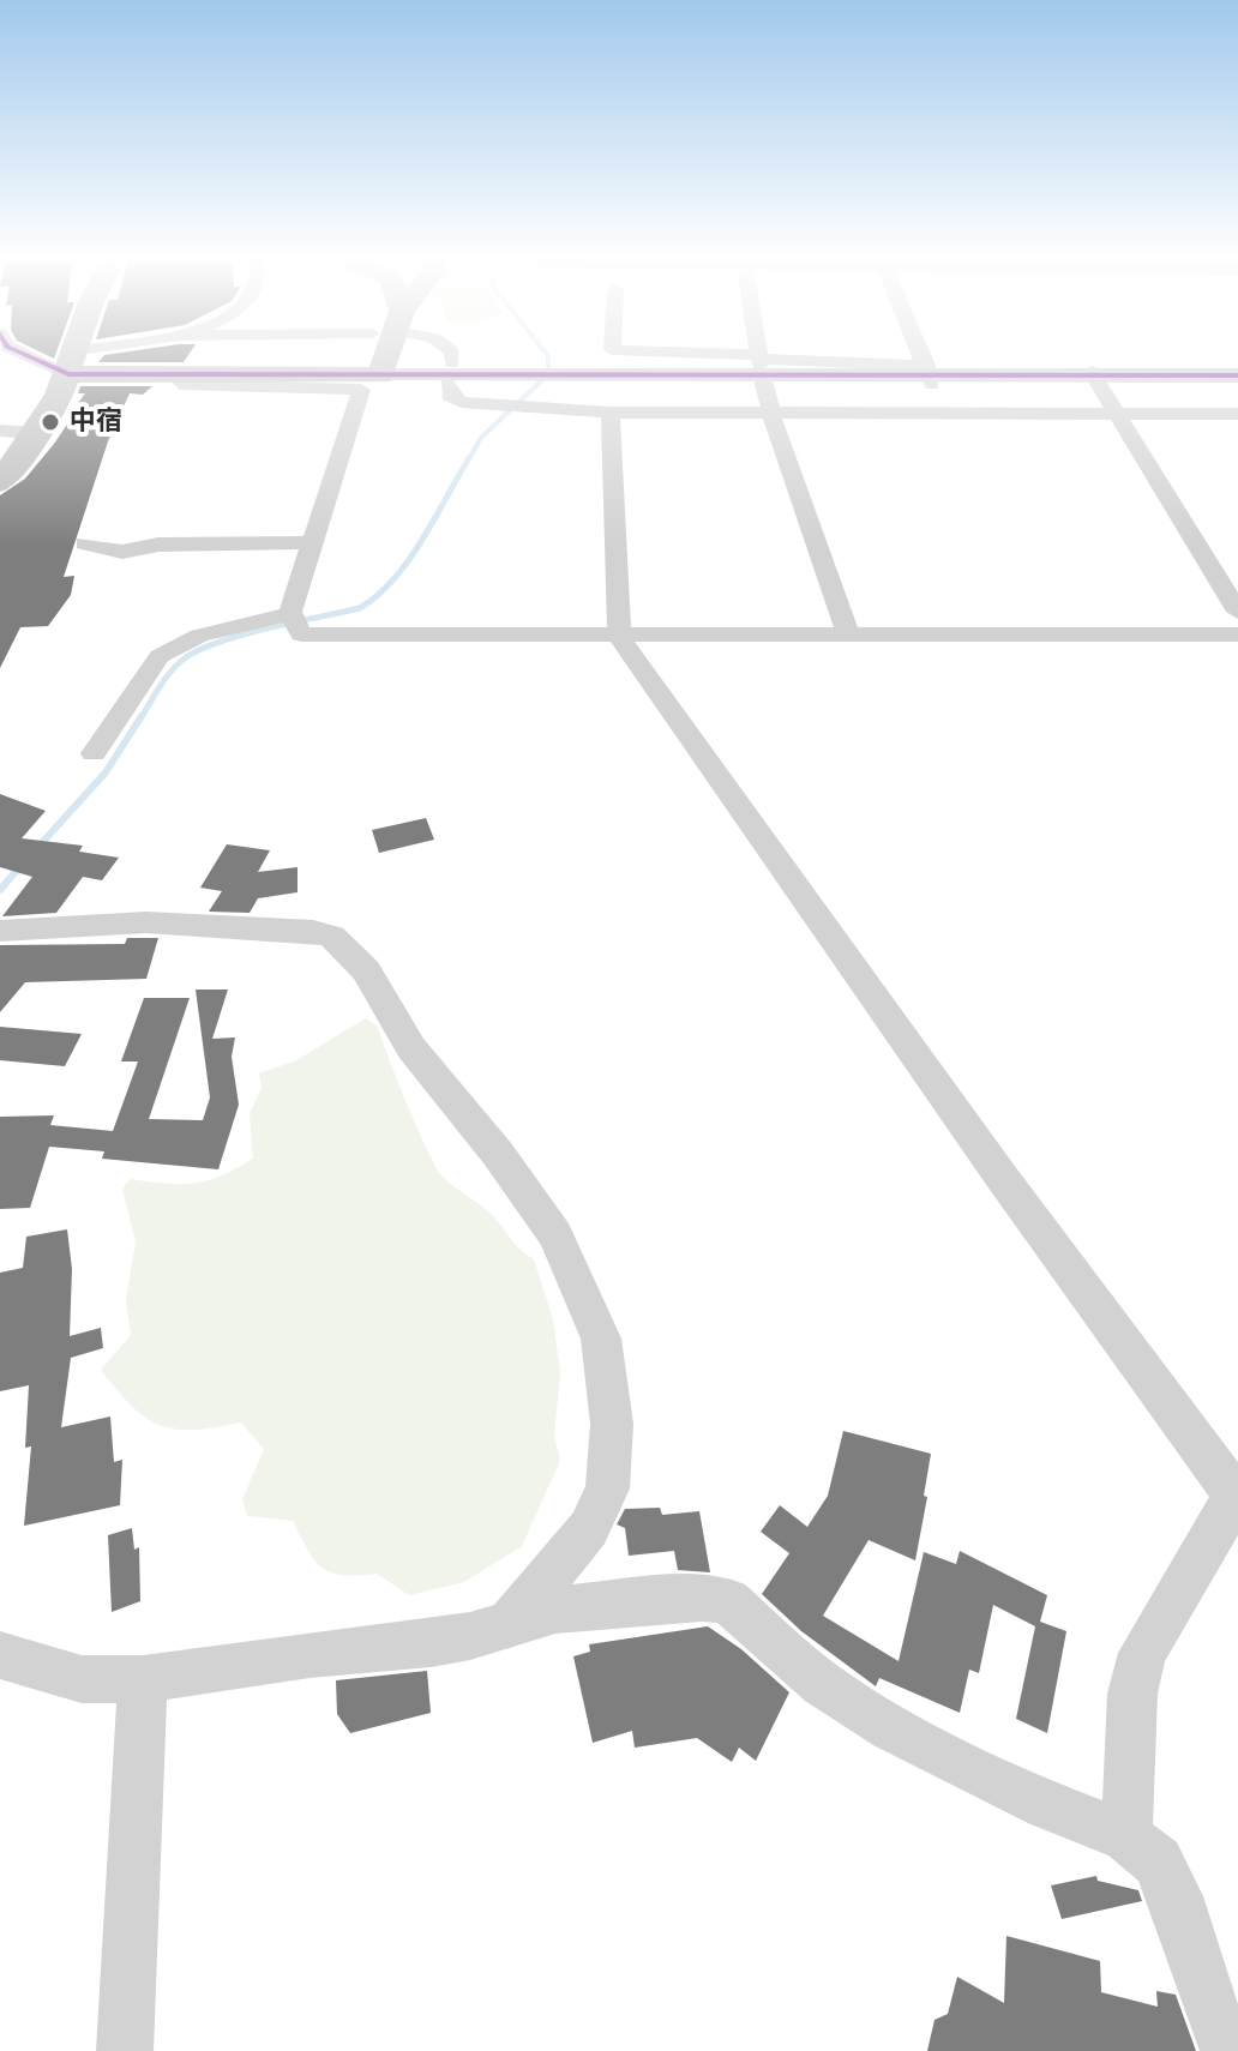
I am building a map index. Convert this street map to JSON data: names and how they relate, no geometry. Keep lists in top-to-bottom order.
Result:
{
  "places": ["中宿"]
}
